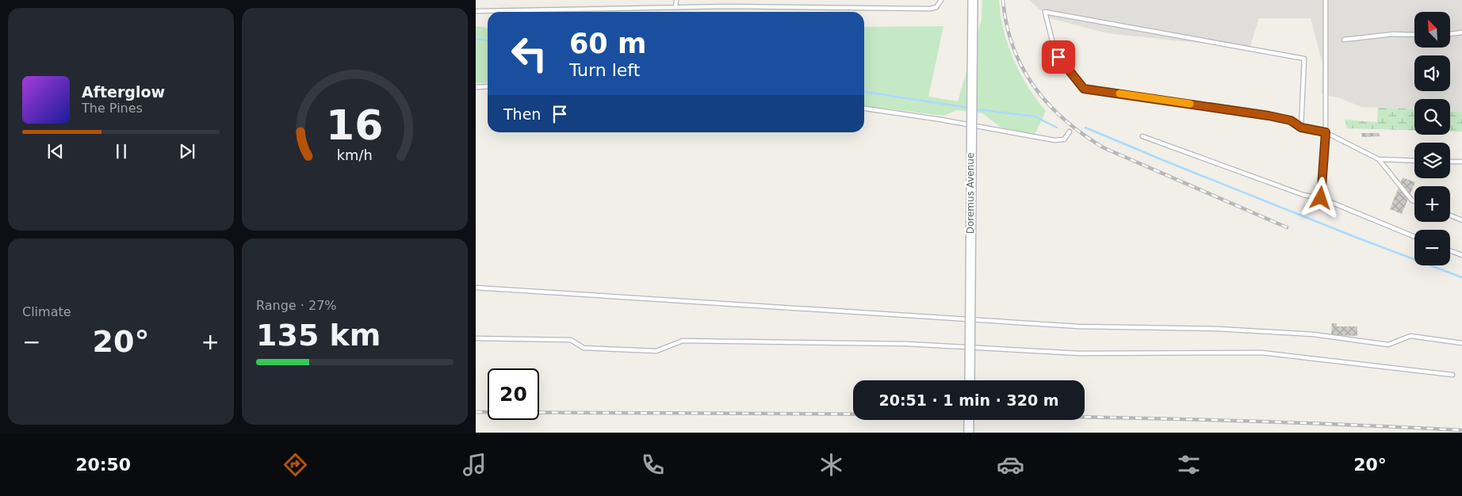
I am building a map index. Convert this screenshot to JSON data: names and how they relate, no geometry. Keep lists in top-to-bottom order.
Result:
{
  "streets": {
    "main road": ["Doremus Avenue"]
  },
  "north": "top left",
  "page": {
    "map_buttons": ["+", "−"],
    "turn": ["60 m", "Turn left"],
    "song": ["Afterglow", "The Pines"],
    "then": "Then",
    "tile": [
      "Climate",
      ["Range · 27%", "135 km"]
    ],
    "heat": ["−", "20°", "+"],
    "limit": "20",
    "trip": "20:51 · 1 min · 320 m",
    "tabs": ["20:50", "20°"],
    "gauge": ["16", "km/h"]
  }
}
